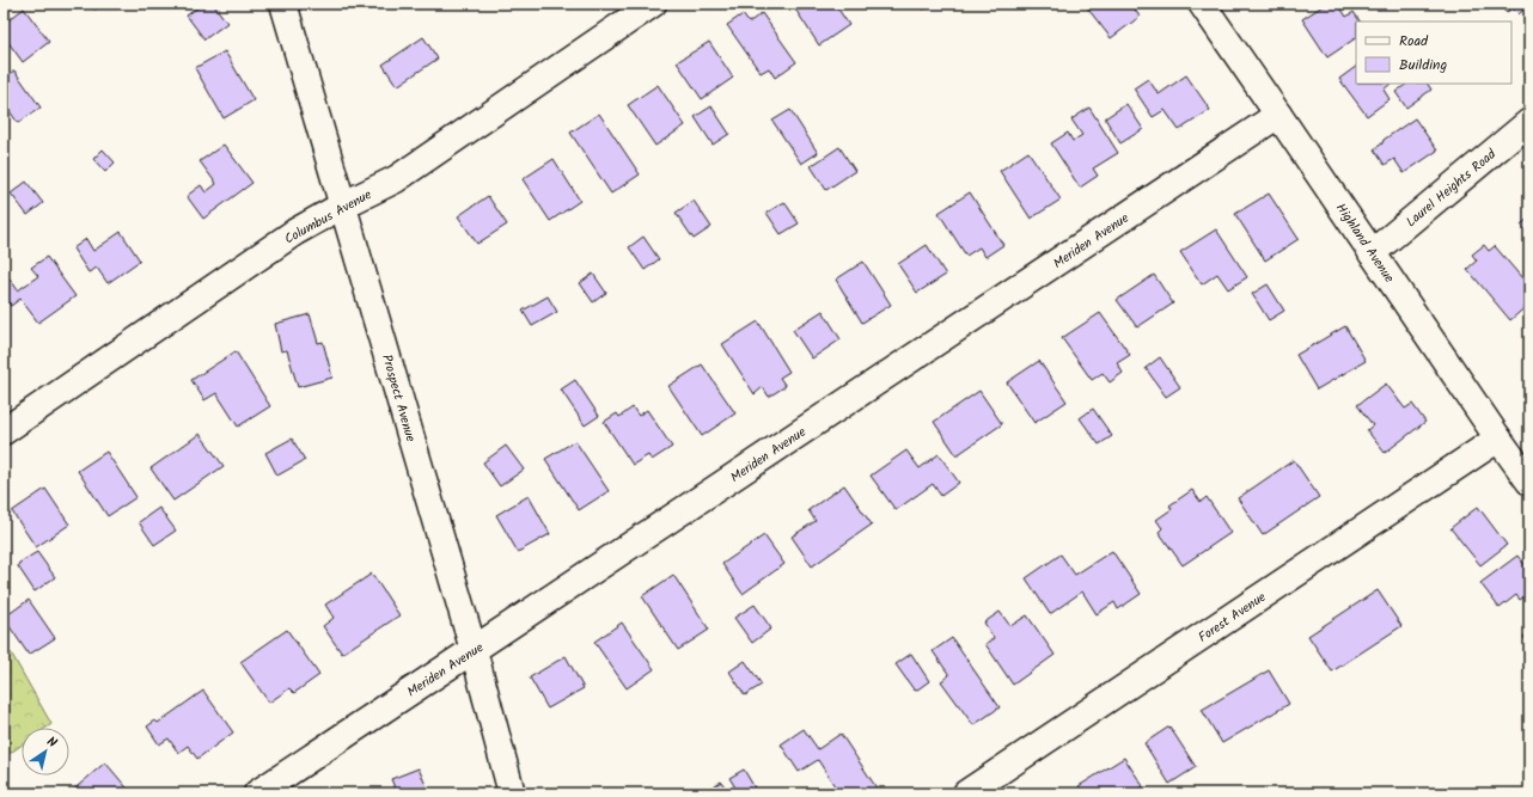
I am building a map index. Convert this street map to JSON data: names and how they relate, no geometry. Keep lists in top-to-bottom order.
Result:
{
  "streets": {
    "street": [
      "Laurel Heights Road",
      "Columbus Avenue",
      "Meriden Avenue",
      "Highland Avenue",
      "Prospect Avenue",
      "Forest Avenue"
    ]
  },
  "crossings": [
    ["Laurel Heights Road", "Highland Avenue"],
    ["Columbus Avenue", "Prospect Avenue"],
    ["Meriden Avenue", "Highland Avenue"],
    ["Meriden Avenue", "Prospect Avenue"],
    ["Highland Avenue", "Forest Avenue"]
  ],
  "legend": ["Road", "Building"],
  "north": "top right"
}
